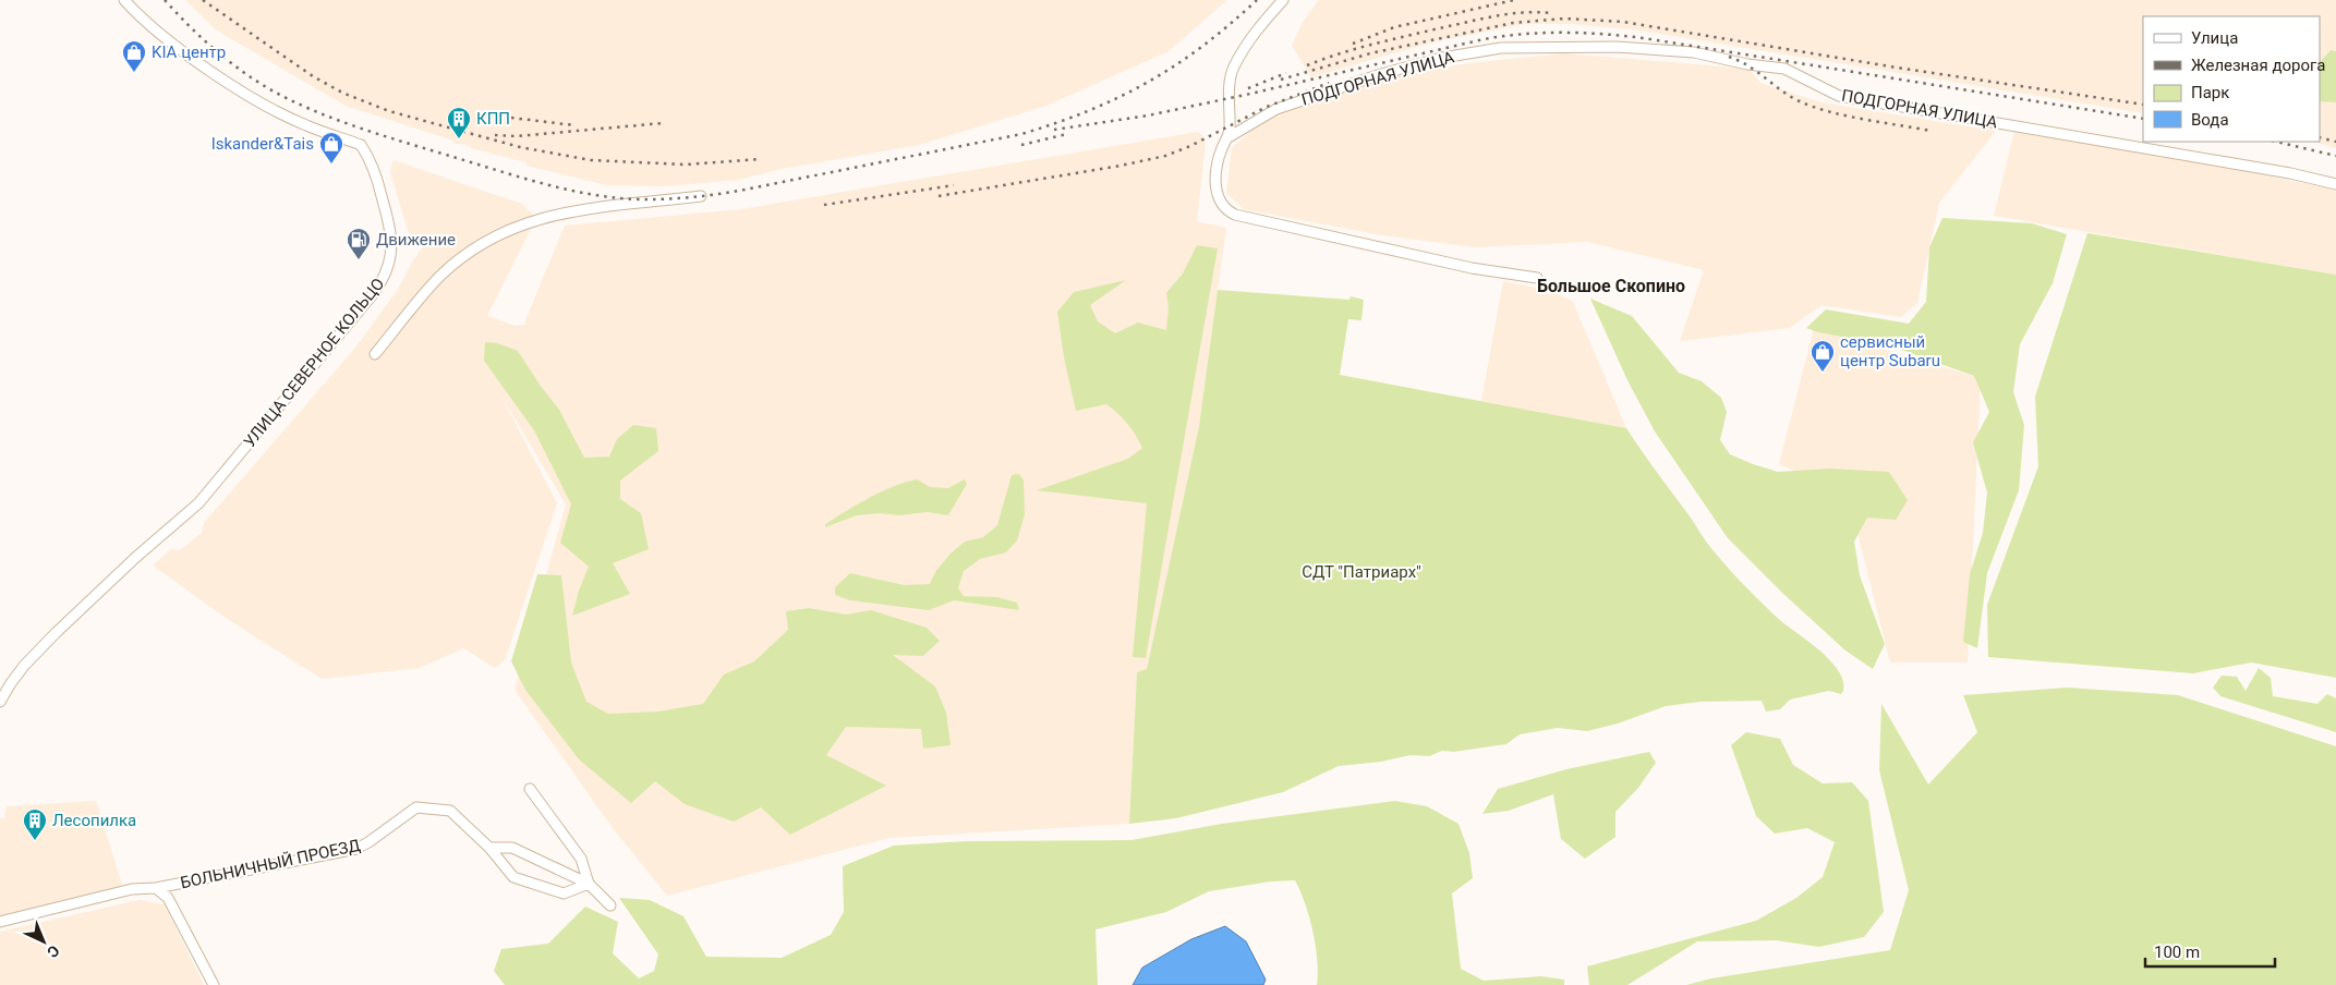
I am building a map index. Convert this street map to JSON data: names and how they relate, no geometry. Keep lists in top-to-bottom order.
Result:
{
  "streets": {
    "street": ["ПОДГОРНАЯ УЛИЦА", "УЛИЦА СЕВЕРНОЕ КОЛЬЦО", "БОЛЬНИЧНЫЙ ПРОЕЗД"]
  },
  "districts": ["Большое Скопино"],
  "parks": ["СДТ \"Патриарх\""],
  "places": {
    "shop": ["KIA центр", "Iskander&Tais", "сервисный центр Subaru"],
    "building": ["КПП", "Лесопилка"],
    "fuel station": ["Движение"]
  },
  "legend": [
    "Улица",
    "Железная дорога",
    "Парк",
    "Вода"
  ],
  "scale_bar": "100 m",
  "north": "bottom right"
}
